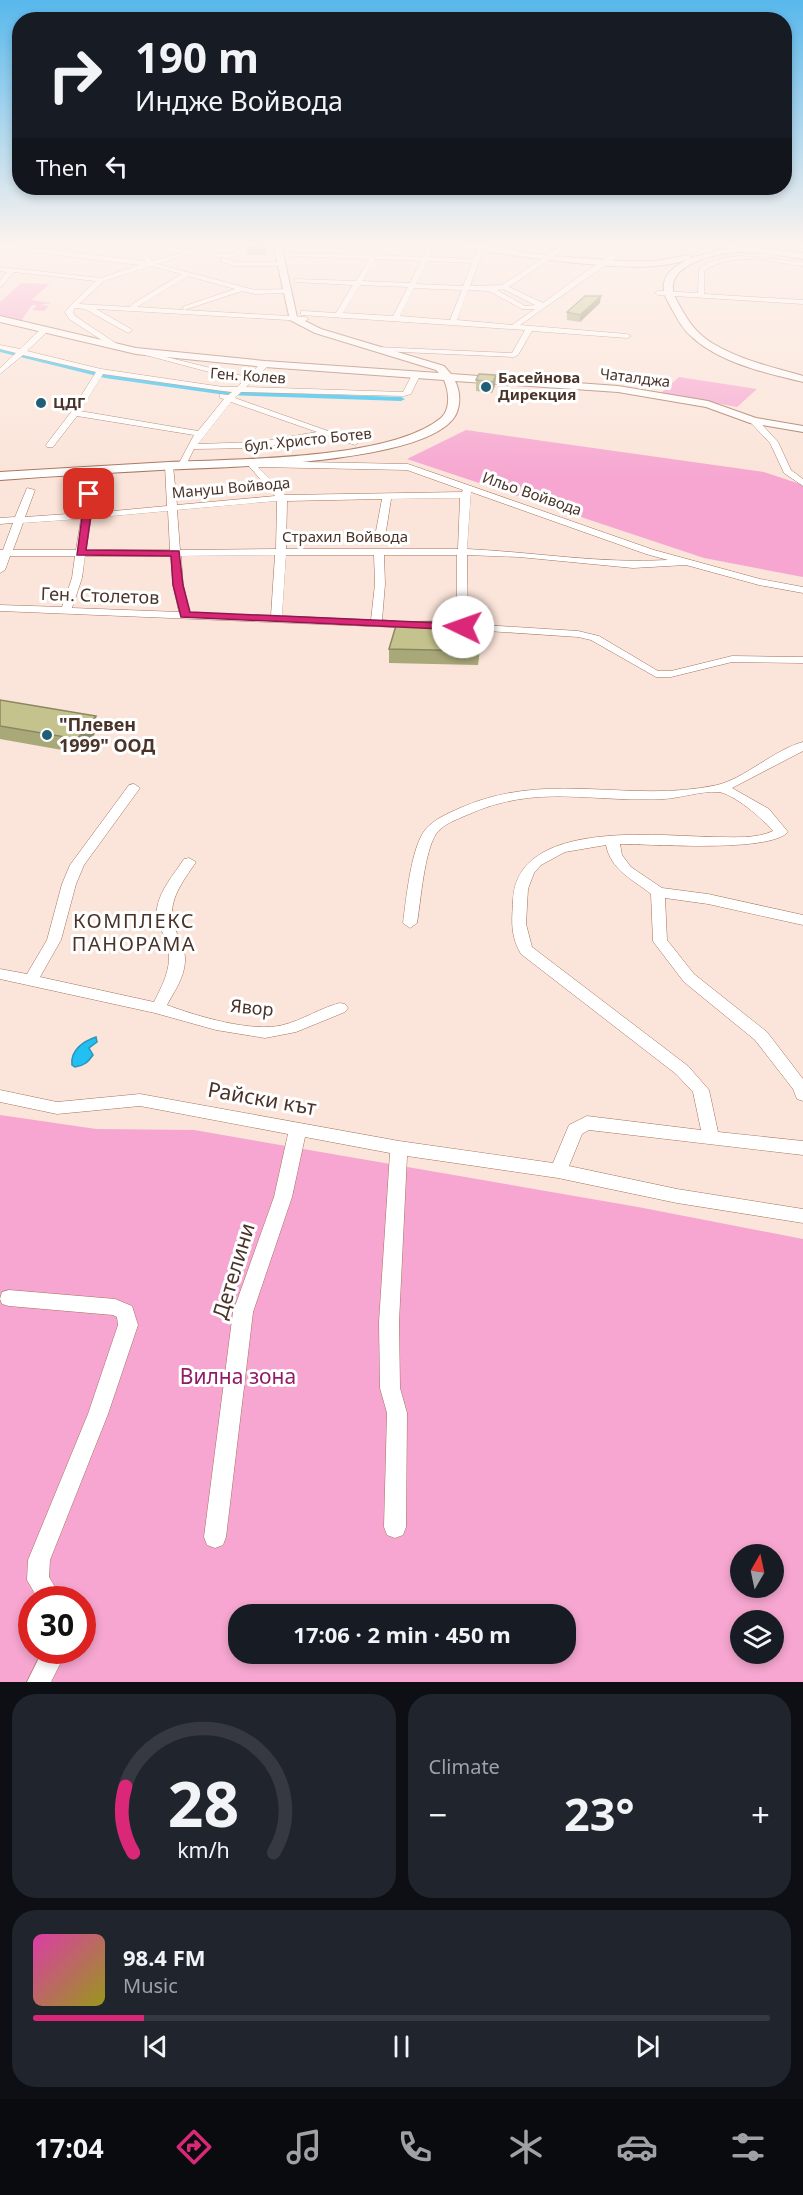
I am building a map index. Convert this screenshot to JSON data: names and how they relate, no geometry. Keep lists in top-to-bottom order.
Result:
{
  "streets": {
    "street": [
      "Ген. Колев",
      "Чаталджа",
      "бул. Христо Ботев",
      "Мануш Войвода",
      "Ильо Войвода",
      "Страхил Войвода",
      "Ген. Столетов",
      "Явор",
      "Райски кът",
      "Детелини"
    ]
  },
  "crossings": [
    ["Ген. Колев", "Чаталджа"],
    ["Чаталджа", "бул. Христо Ботев"],
    ["бул. Христо Ботев", "Ильо Войвода"],
    ["Мануш Войвода", "Ильо Войвода"],
    ["Ильо Войвода", "Страхил Войвода"],
    ["Райски кът", "Детелини"]
  ],
  "districts": ["КОМПЛЕКС ПАНОРАМА"],
  "parks": ["Вилна зона"],
  "places": ["Басейнова Дирекция", "ЦДГ", "\"Плевен 1999\" ООД"],
  "north": "top",
  "page": {
    "turn": ["190 m", "Индже Войвода"],
    "then": "Then",
    "limit": "30",
    "trip": "17:06 · 2 min · 450 m",
    "tile": "Climate",
    "heat": ["−", "23°", "+"],
    "song": ["98.4 FM", "Music"],
    "tabs": "17:04",
    "gauge": ["28", "km/h"]
  }
}
